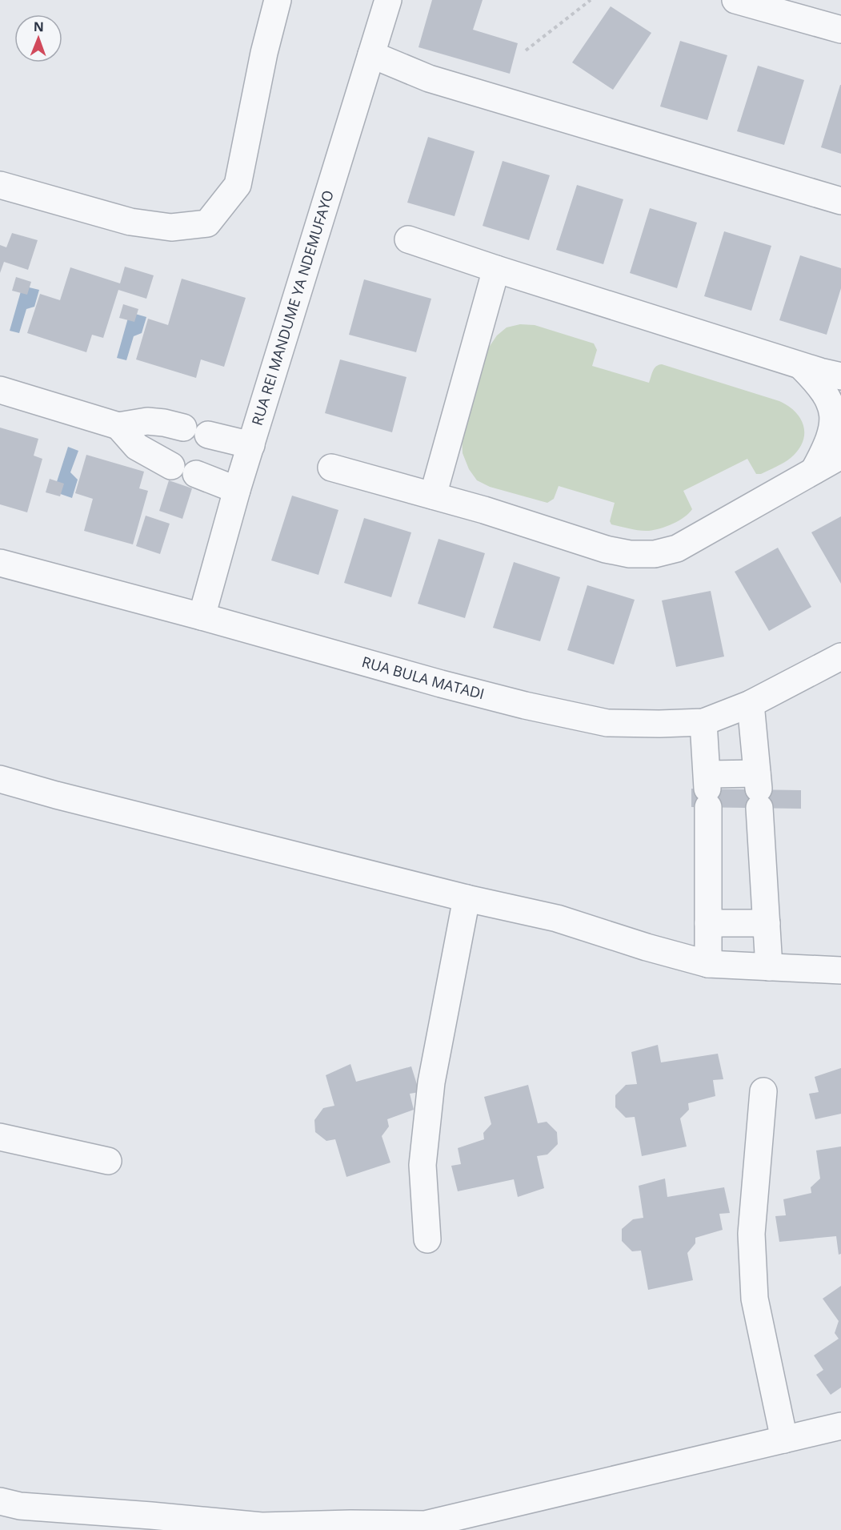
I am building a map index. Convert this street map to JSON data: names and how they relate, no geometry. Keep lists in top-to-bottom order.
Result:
{
  "streets": {
    "street": ["RUA REI MANDUME YA NDEMUFAYO", "RUA BULA MATADI"]
  },
  "crossings": [
    ["RUA REI MANDUME YA NDEMUFAYO", "RUA BULA MATADI"]
  ],
  "north": "top"
}
